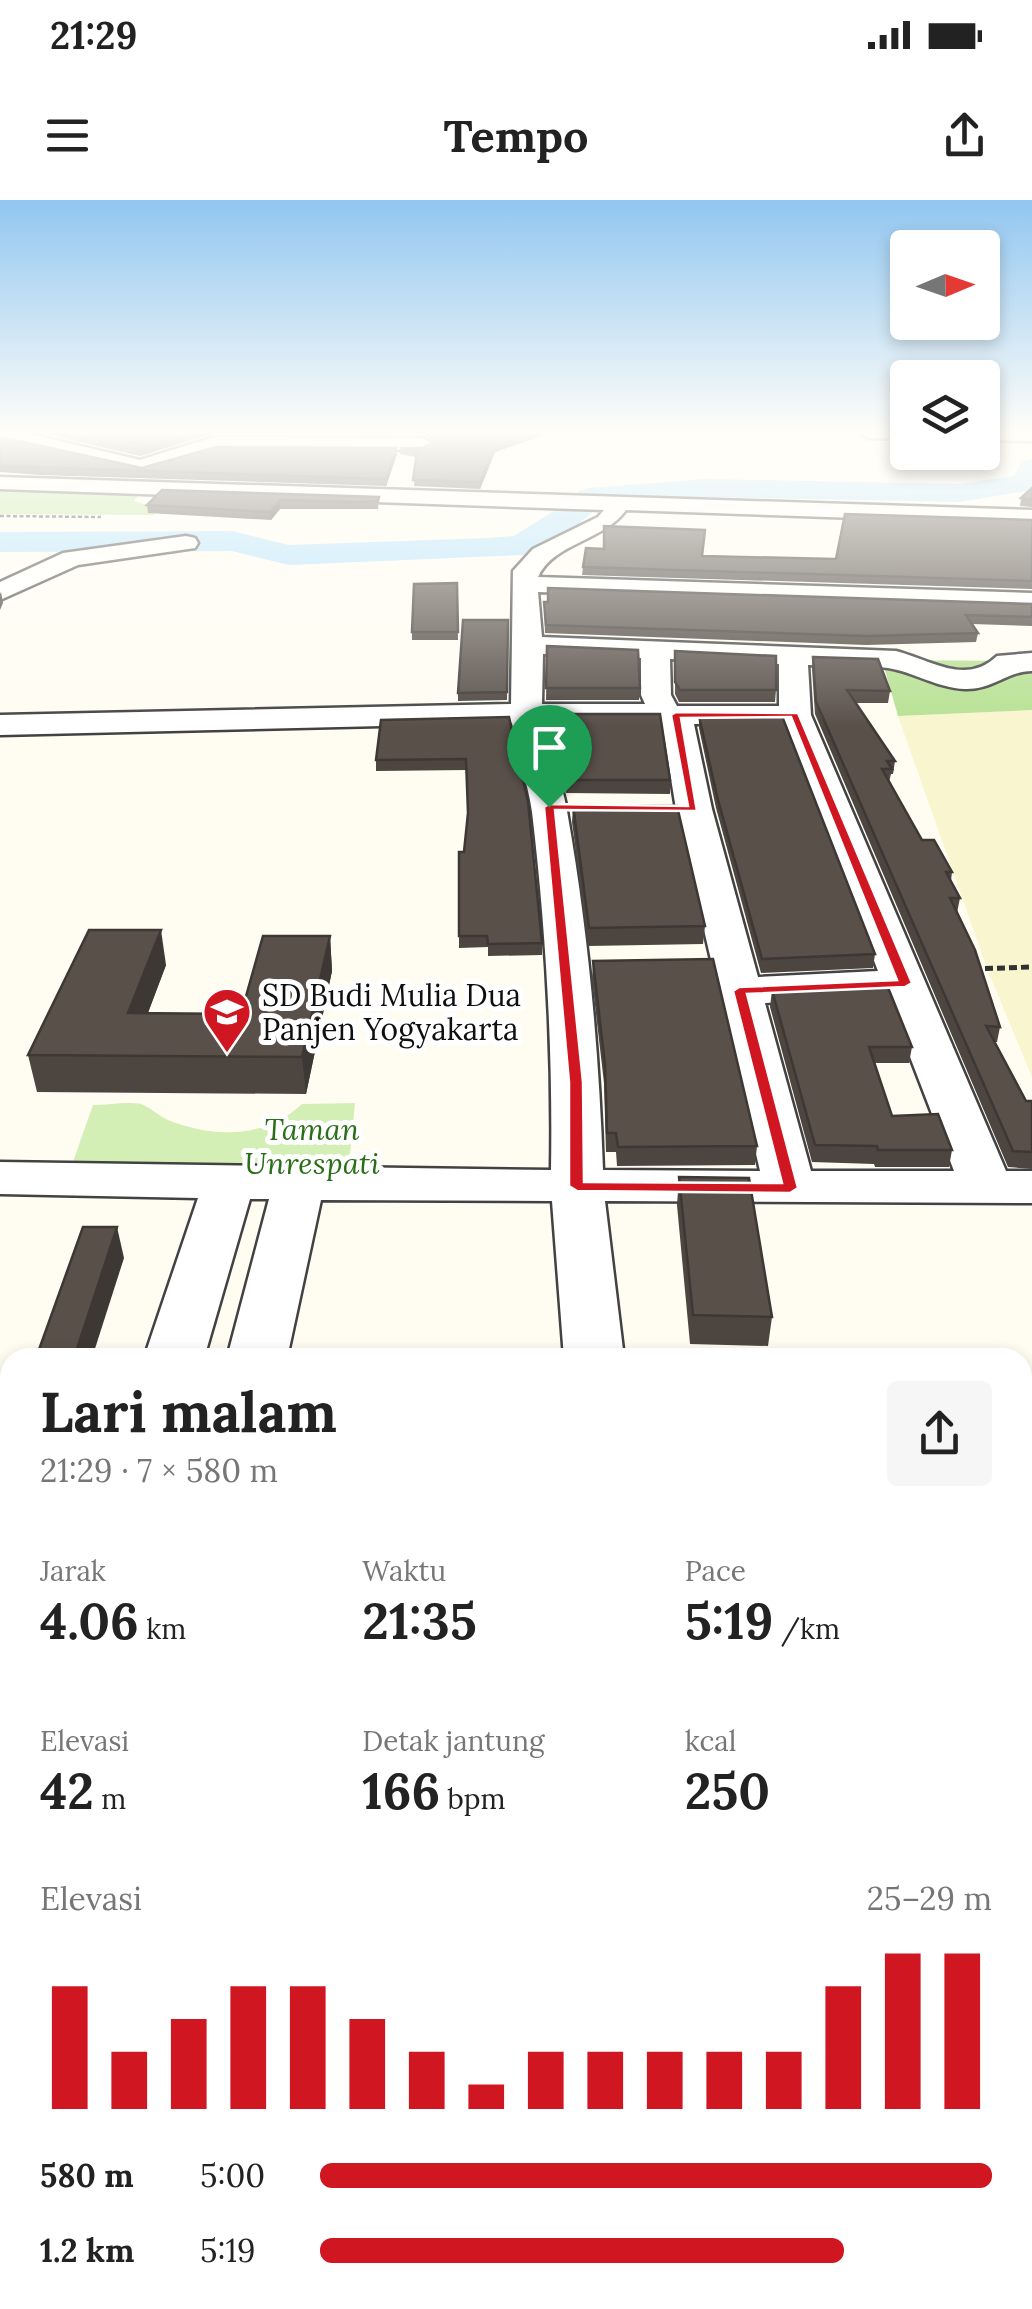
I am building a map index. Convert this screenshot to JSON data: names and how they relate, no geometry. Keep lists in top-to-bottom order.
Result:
{
  "parks": ["Taman Unrespati"],
  "places": {
    "school or university": ["SD Budi Mulia Dua Panjen Yogyakarta"]
  },
  "north": "right",
  "page": {
    "status": "21:29",
    "header": "Tempo",
    "heading": ["Lari malam", "21:29 · 7 × 580 m"],
    "stats": [
      ["Jarak", "4.06 km"],
      ["Waktu", "21:35"],
      ["Pace", "5:19 /km"],
      ["Elevasi", "42 m"],
      ["Detak jantung", "166 bpm"],
      ["kcal", "250"]
    ],
    "chart": ["Elevasi", "25–29 m"],
    "list": [
      {
        "name": "580 m",
        "note": "5:00"
      },
      {
        "name": "1.2 km",
        "note": "5:19"
      }
    ]
  }
}
